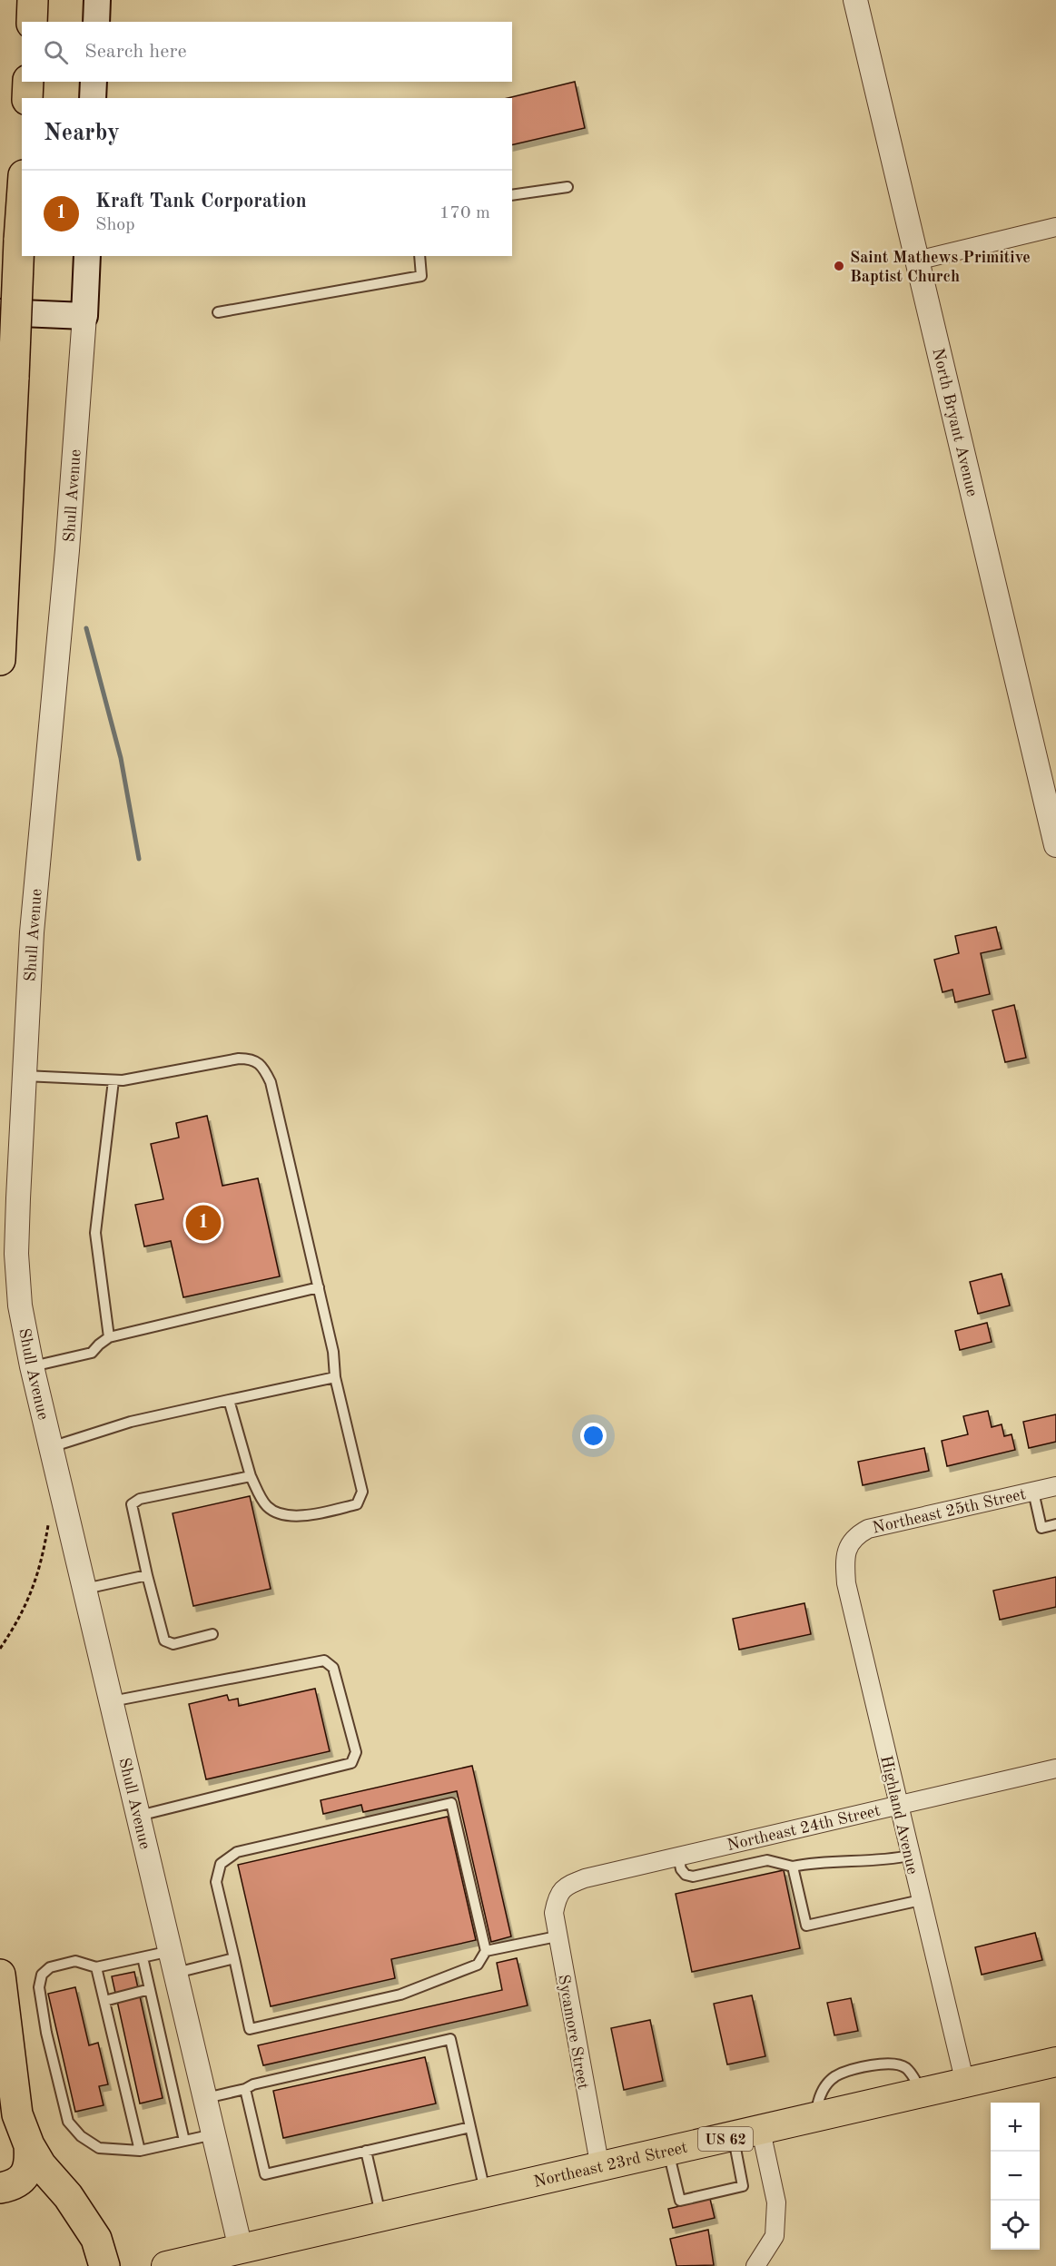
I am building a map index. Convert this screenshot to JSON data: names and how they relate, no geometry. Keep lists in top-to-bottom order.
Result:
{
  "streets": {
    "main road": ["US 62", "Northeast 23rd Street"],
    "street": [
      "North Bryant Avenue",
      "Shull Avenue",
      "Northeast 25th Street",
      "Highland Avenue",
      "Northeast 24th Street",
      "Sycamore Street"
    ]
  },
  "crossings": [
    ["Shull Avenue", "Northeast 23rd Street"],
    ["Northeast 25th Street", "Highland Avenue"],
    ["Highland Avenue", "Northeast 24th Street"],
    ["Highland Avenue", "Northeast 23rd Street"],
    ["Northeast 24th Street", "Sycamore Street"],
    ["Sycamore Street", "Northeast 23rd Street"]
  ],
  "places": ["Saint Mathews Primitive Baptist Church"],
  "page": {
    "search": "Search here",
    "heading": "Nearby",
    "list": [
      {
        "mark": "1",
        "name": "Kraft Tank Corporation",
        "note": "Shop",
        "value": "170 m"
      }
    ],
    "pins": "1",
    "map_buttons": ["+", "−"]
  }
}
